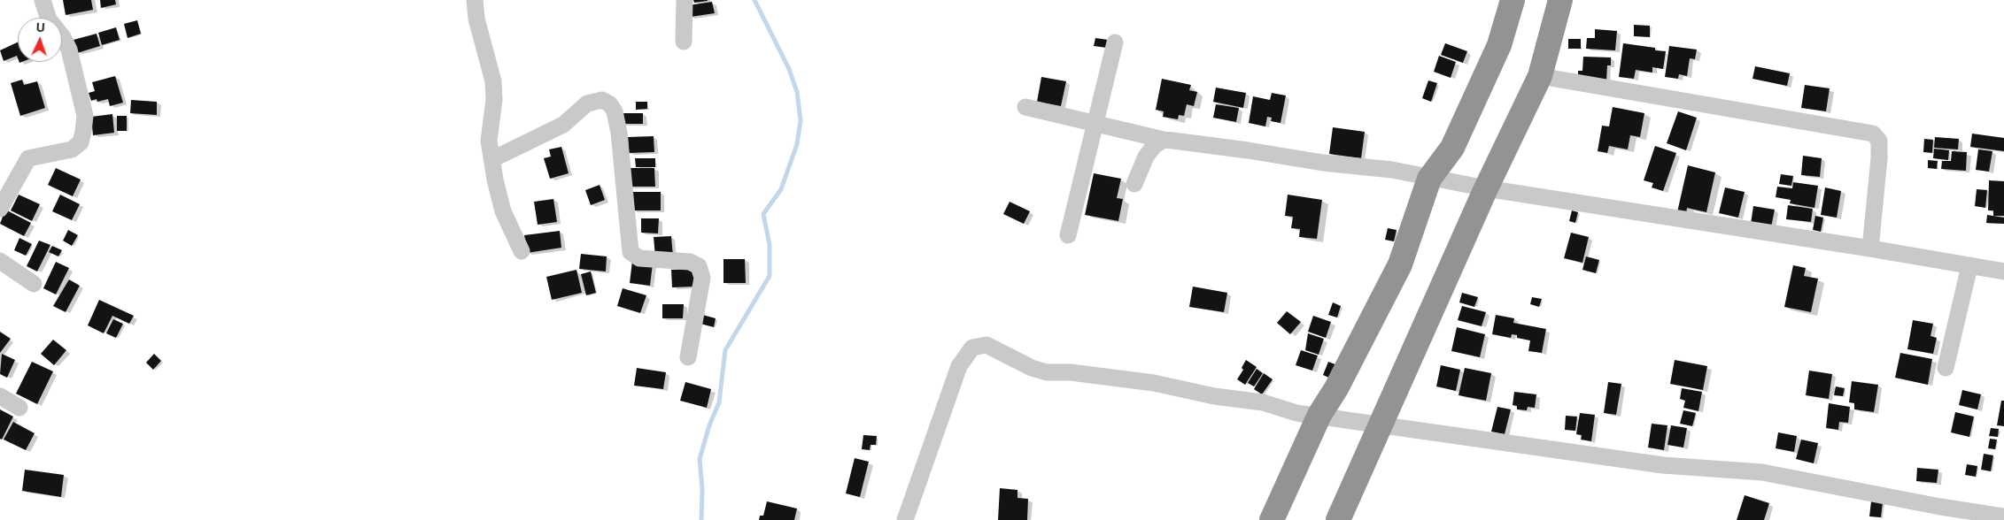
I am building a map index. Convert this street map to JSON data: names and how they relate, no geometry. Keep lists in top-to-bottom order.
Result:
{
  "north": "top"
}
